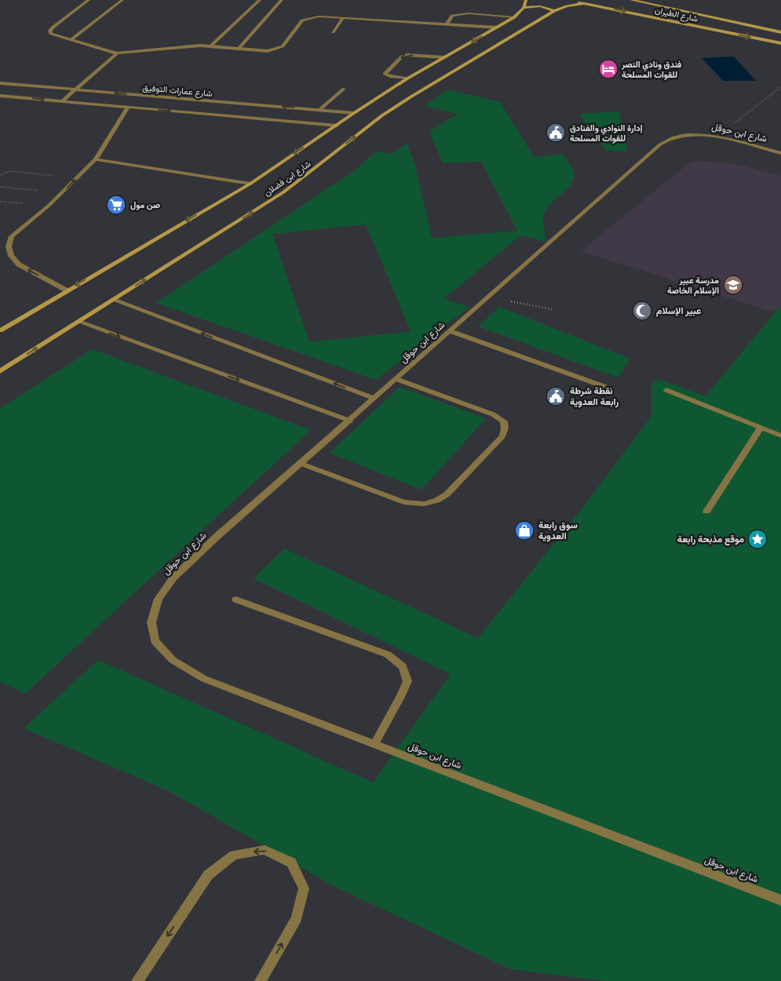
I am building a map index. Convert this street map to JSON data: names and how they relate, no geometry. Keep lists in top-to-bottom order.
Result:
{
  "streets": {
    "street": [
      "شارع الطيران",
      "شارع عمارات التوفيق",
      "شارع ابن حوقل",
      "شارع ابن فضلان"
    ]
  },
  "crossings": [
    ["شارع الطيران", "شارع ابن فضلان"],
    ["شارع عمارات التوفيق", "شارع ابن فضلان"]
  ],
  "places": {
    "hotel": ["فندق ونادي النصر للقوات المسلحة"],
    "public building": ["إدارة النوادي والفنادق للقوات المسلحة", "نقطة شرطة رابعة العدوية"],
    "supermarket": ["صن مول"],
    "school or university": ["مدرسة عبير الإسلام الخاصة"],
    "mosque": ["عبير الإسلام"],
    "shop": ["سوق رابعة العدوية"],
    "place": ["موقع مذبحة رابعة"]
  }
}
